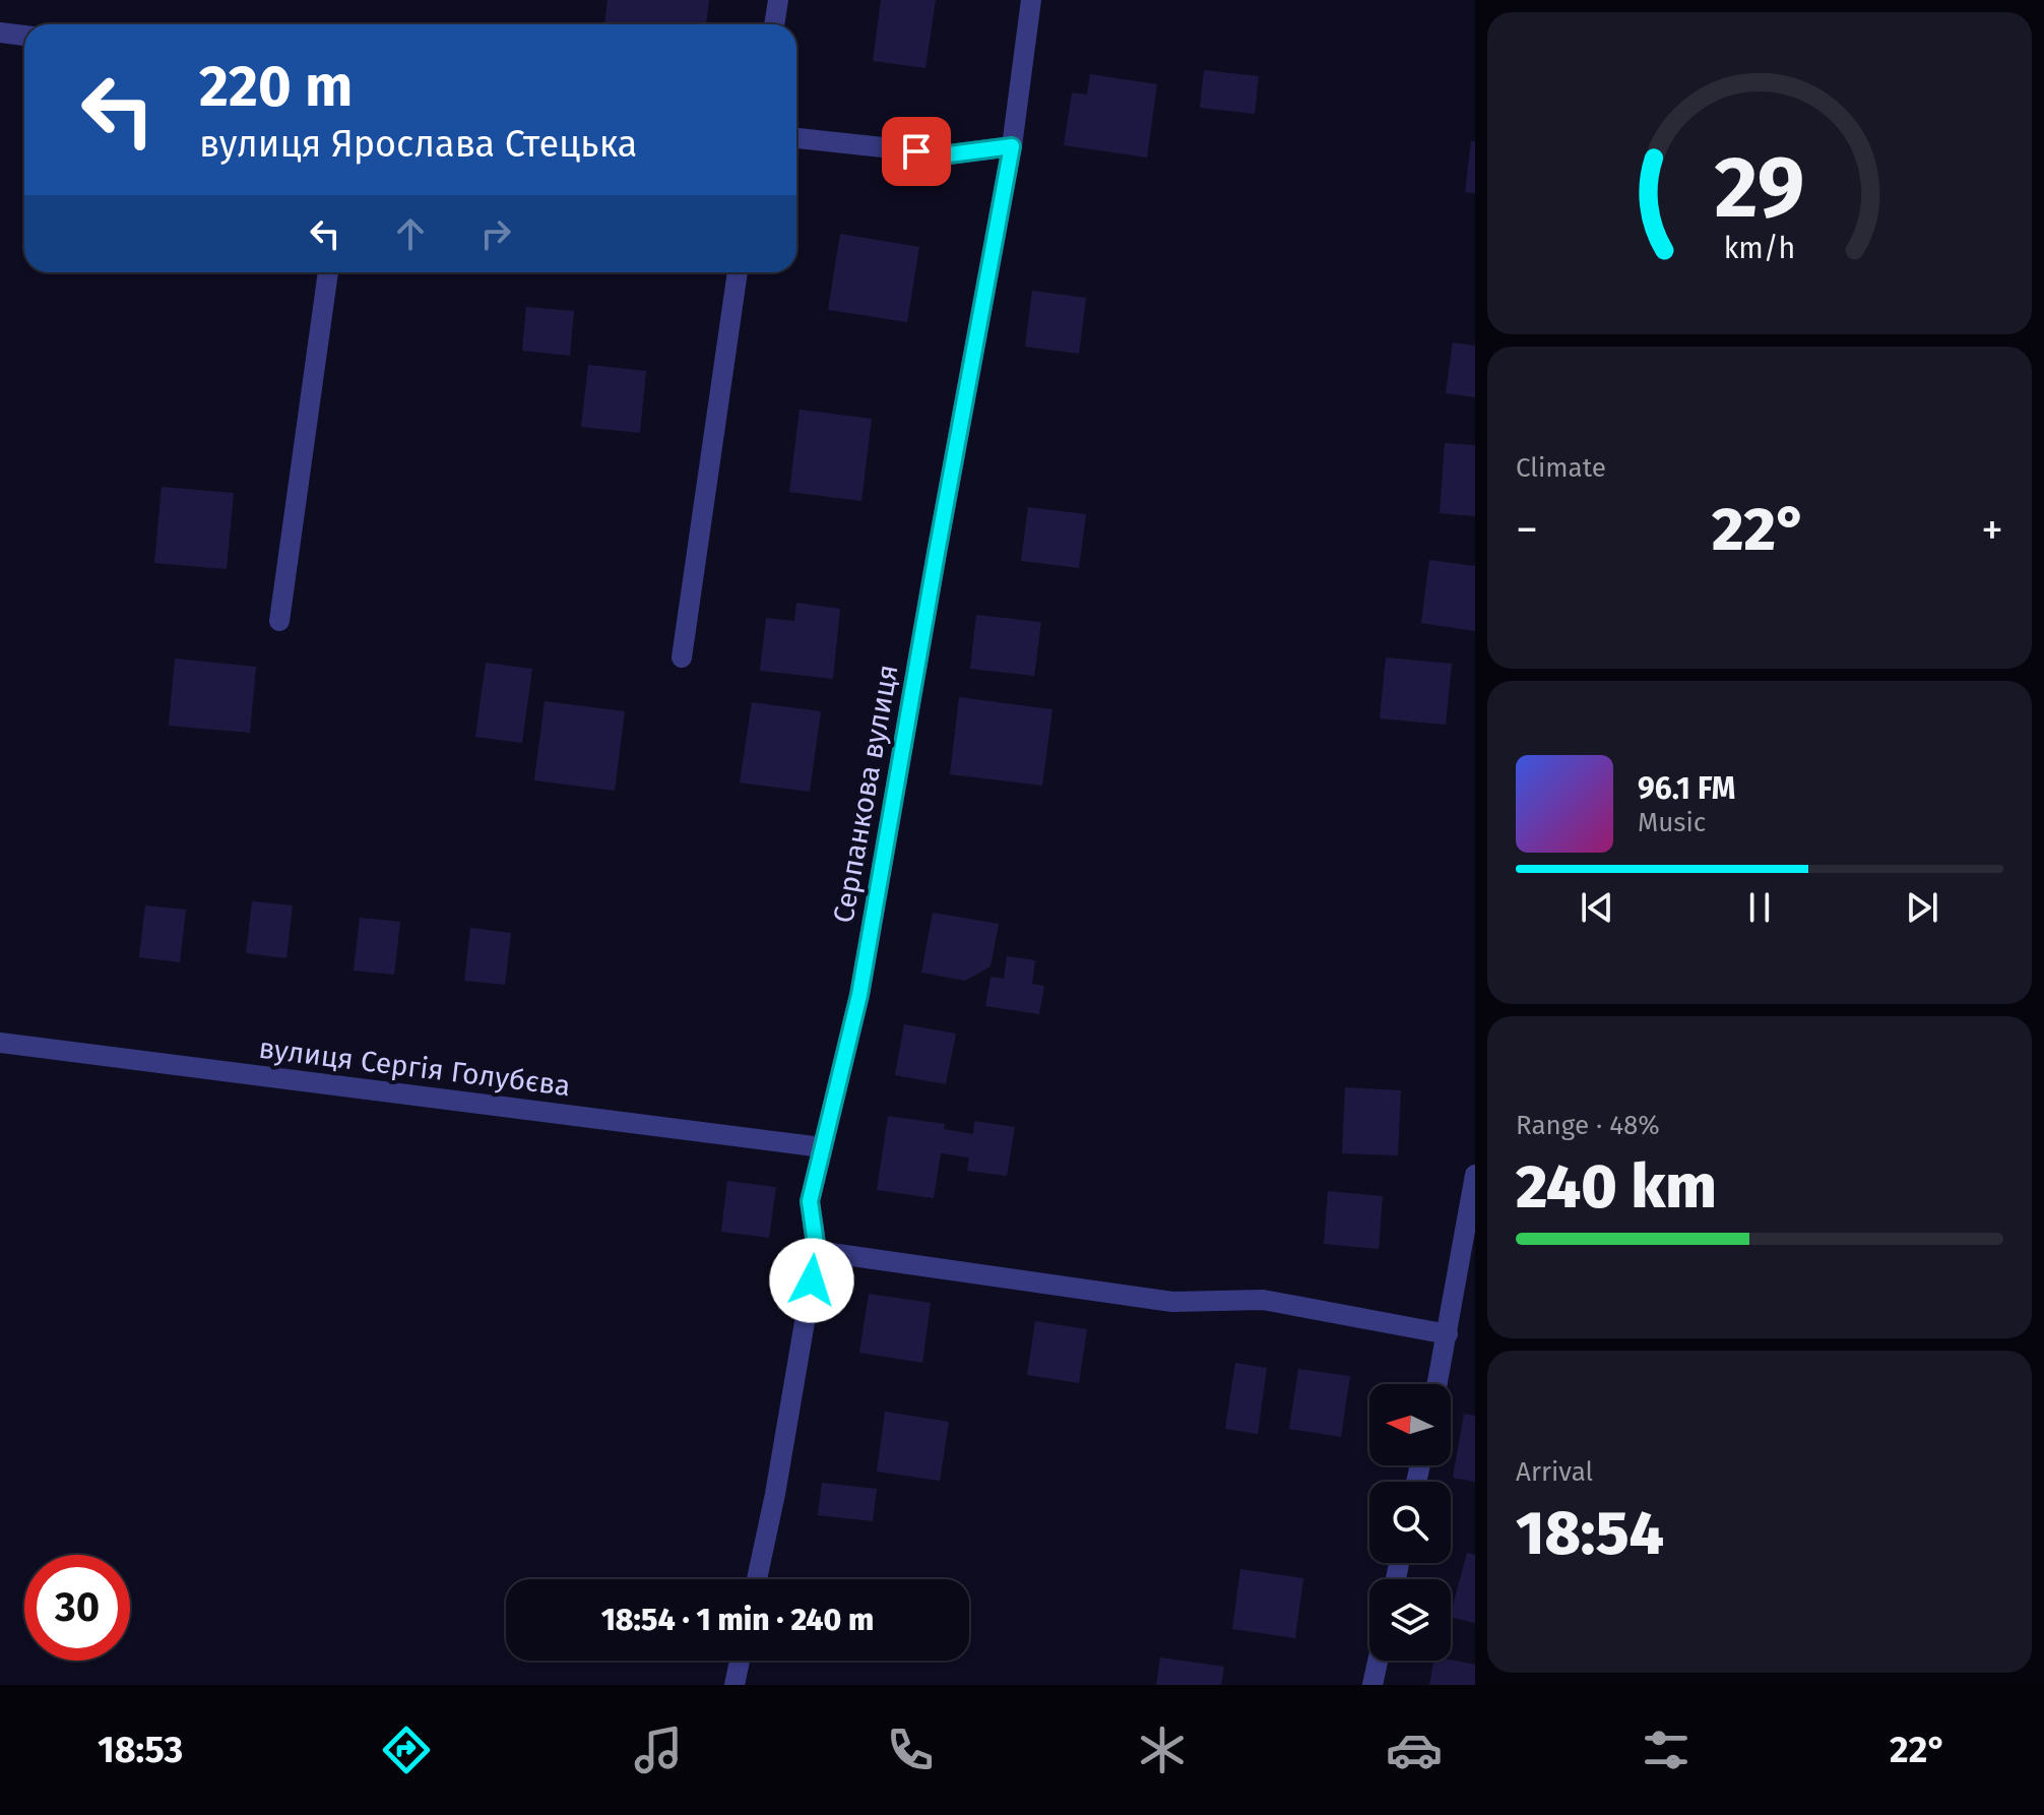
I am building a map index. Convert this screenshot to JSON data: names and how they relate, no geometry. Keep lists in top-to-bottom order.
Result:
{
  "streets": {
    "street": ["Серпанкова вулиця", "вулиця Сергія Голубєва"]
  },
  "crossings": [
    ["Серпанкова вулиця", "вулиця Сергія Голубєва"]
  ],
  "north": "left",
  "page": {
    "turn": ["220 m", "вулиця Ярослава Стецька"],
    "tile": [
      "Climate",
      ["Range · 48%", "240 km"],
      ["Arrival", "18:54"]
    ],
    "heat": ["−", "22°", "+"],
    "song": ["96.1 FM", "Music"],
    "limit": "30",
    "trip": "18:54 · 1 min · 240 m",
    "tabs": ["18:53", "22°"],
    "gauge": ["29", "km/h"]
  }
}
